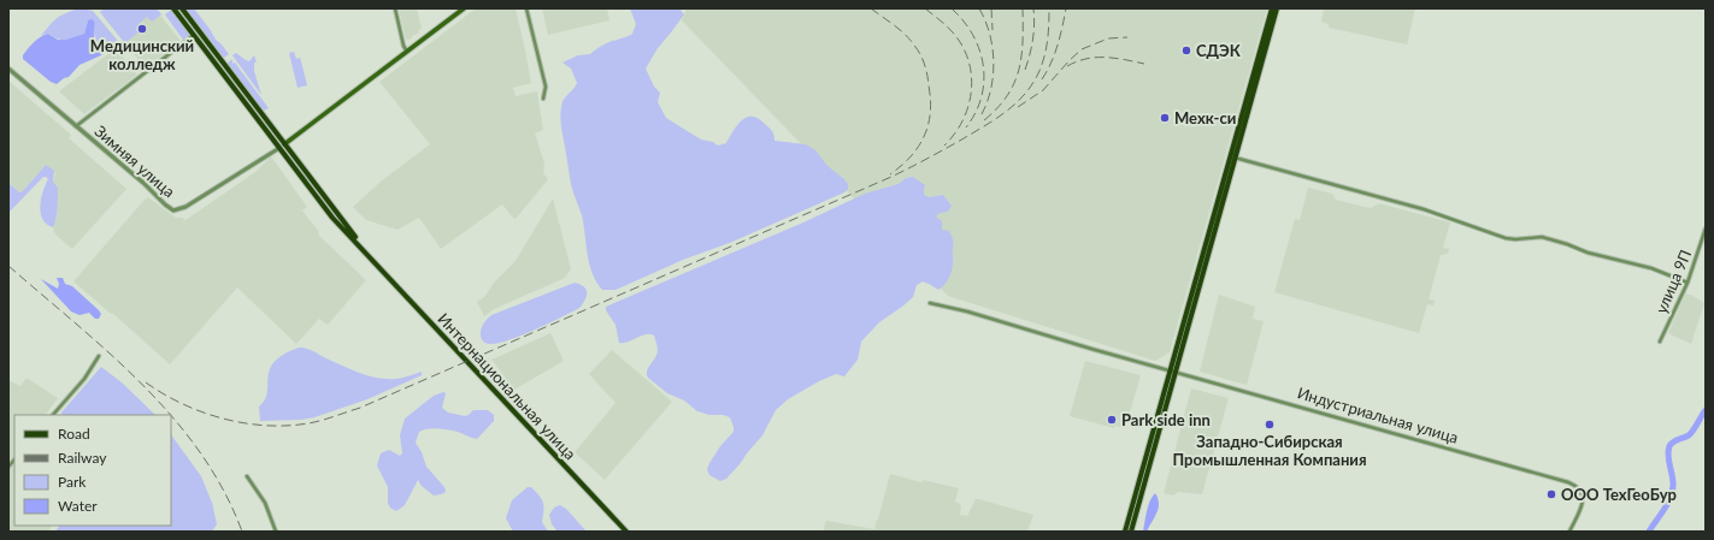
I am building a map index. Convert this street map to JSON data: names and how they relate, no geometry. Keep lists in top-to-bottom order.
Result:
{
  "streets": {
    "main road": ["Интернациональная улица"],
    "street": ["Зимняя улица", "улица 9П", "Индустриальная улица"]
  },
  "crossings": [
    ["Зимняя улица", "Интернациональная улица"]
  ],
  "places": [
    "Медицинский колледж",
    "СДЭК",
    "Мехк-си",
    "Park side inn",
    "Западно-Сибирская Промышленная Компания",
    "ООО ТехГеоБур"
  ],
  "legend": [
    "Road",
    "Railway",
    "Park",
    "Water"
  ]
}
